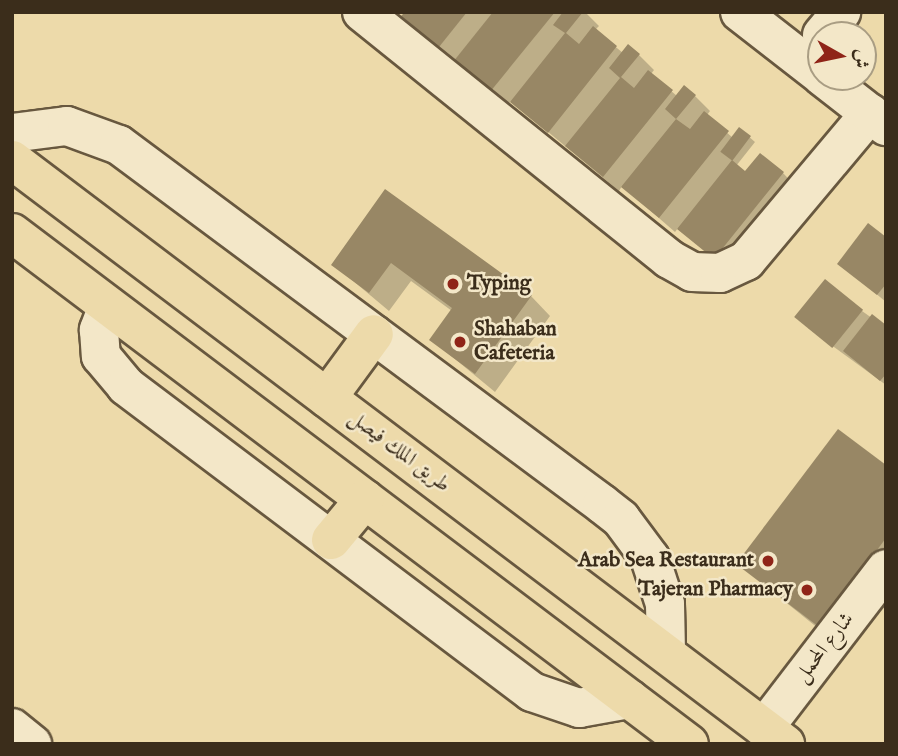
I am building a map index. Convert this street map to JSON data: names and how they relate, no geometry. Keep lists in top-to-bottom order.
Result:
{
  "streets": {
    "main road": ["طريق الملك فيصل"],
    "street": ["شارع المحمل"]
  },
  "crossings": [
    ["طريق الملك فيصل", "شارع المحمل"]
  ],
  "places": [
    "Typing",
    "Shahaban Cafeteria",
    "Arab Sea Restaurant",
    "Tajeran Pharmacy"
  ],
  "north": "right"
}
